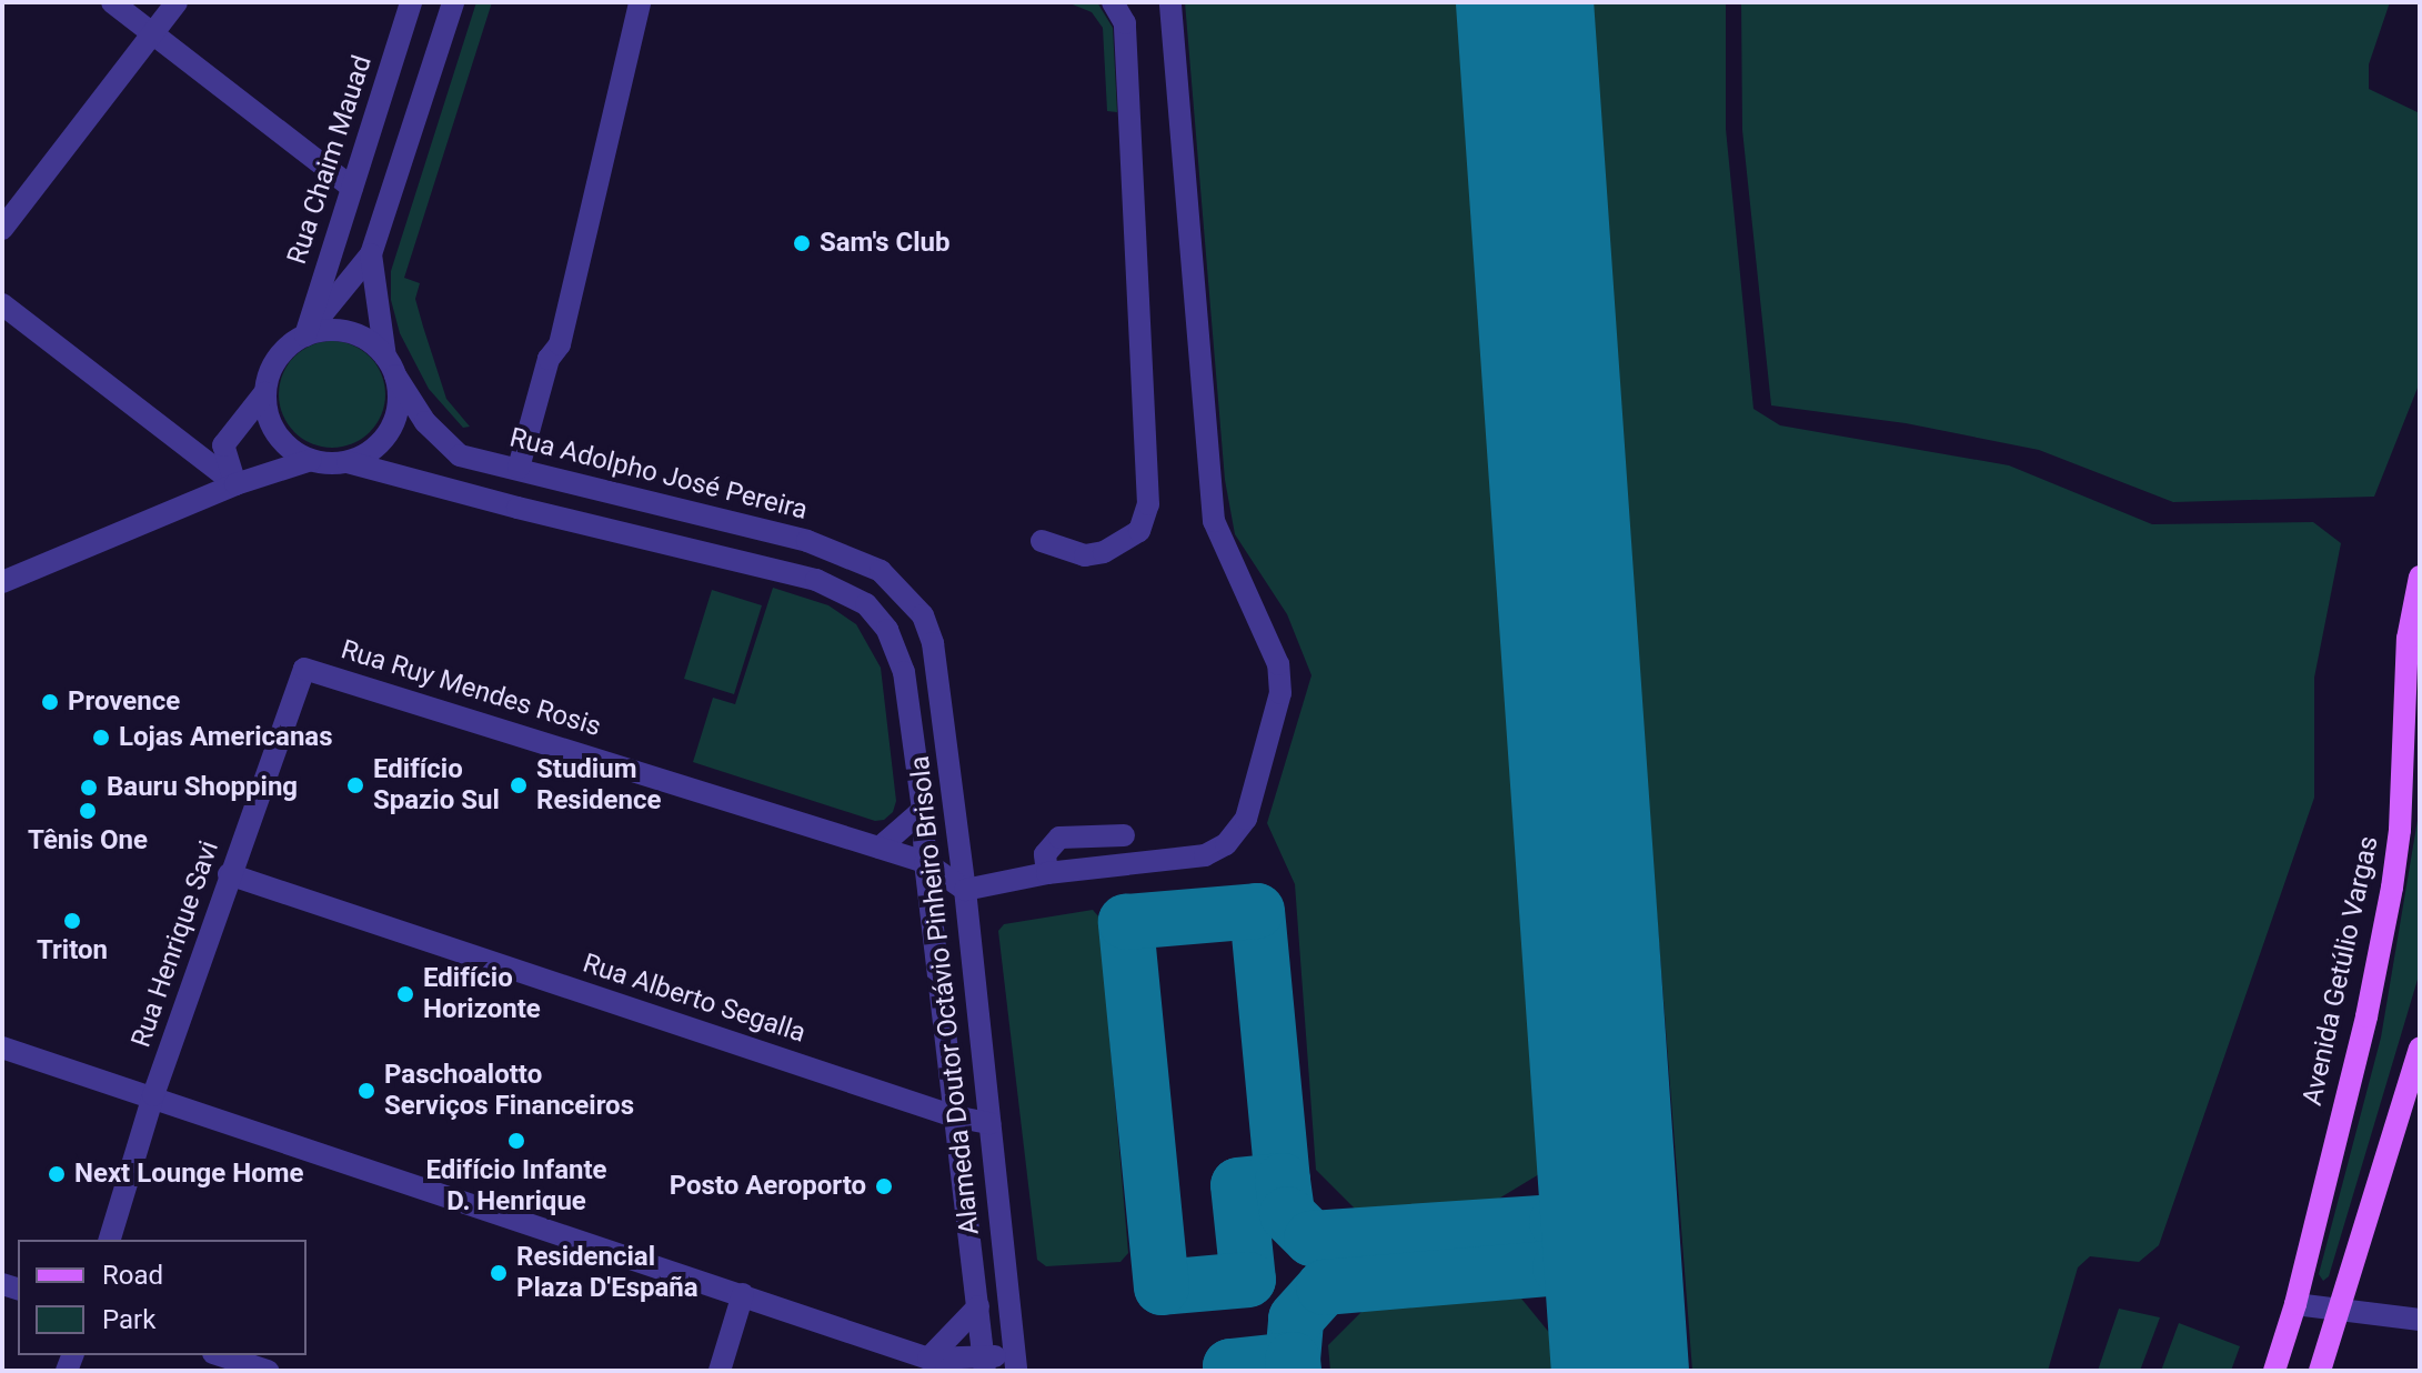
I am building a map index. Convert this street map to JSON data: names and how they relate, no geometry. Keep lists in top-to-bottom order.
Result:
{
  "streets": {
    "main road": ["Avenida Getúlio Vargas"],
    "street": [
      "Rua Chaim Mauad",
      "Rua Adolpho José Pereira",
      "Rua Ruy Mendes Rosis",
      "Rua Henrique Savi",
      "Alameda Doutor Octávio Pinheiro Brisola",
      "Rua Alberto Segalla"
    ]
  },
  "crossings": [
    ["Rua Chaim Mauad", "Rua Adolpho José Pereira"],
    ["Rua Adolpho José Pereira", "Alameda Doutor Octávio Pinheiro Brisola"],
    ["Rua Ruy Mendes Rosis", "Rua Henrique Savi"],
    ["Rua Ruy Mendes Rosis", "Alameda Doutor Octávio Pinheiro Brisola"],
    ["Rua Henrique Savi", "Rua Alberto Segalla"],
    ["Alameda Doutor Octávio Pinheiro Brisola", "Rua Alberto Segalla"]
  ],
  "places": [
    "Sam's Club",
    "Provence",
    "Lojas Americanas",
    "Edifício Spazio Sul",
    "Studium Residence",
    "Bauru Shopping",
    "Tênis One",
    "Triton",
    "Edifício Horizonte",
    "Paschoalotto Serviços Financeiros",
    "Edifício Infante D. Henrique",
    "Next Lounge Home",
    "Posto Aeroporto",
    "Residencial Plaza D'España"
  ],
  "legend": ["Road", "Park"]
}
